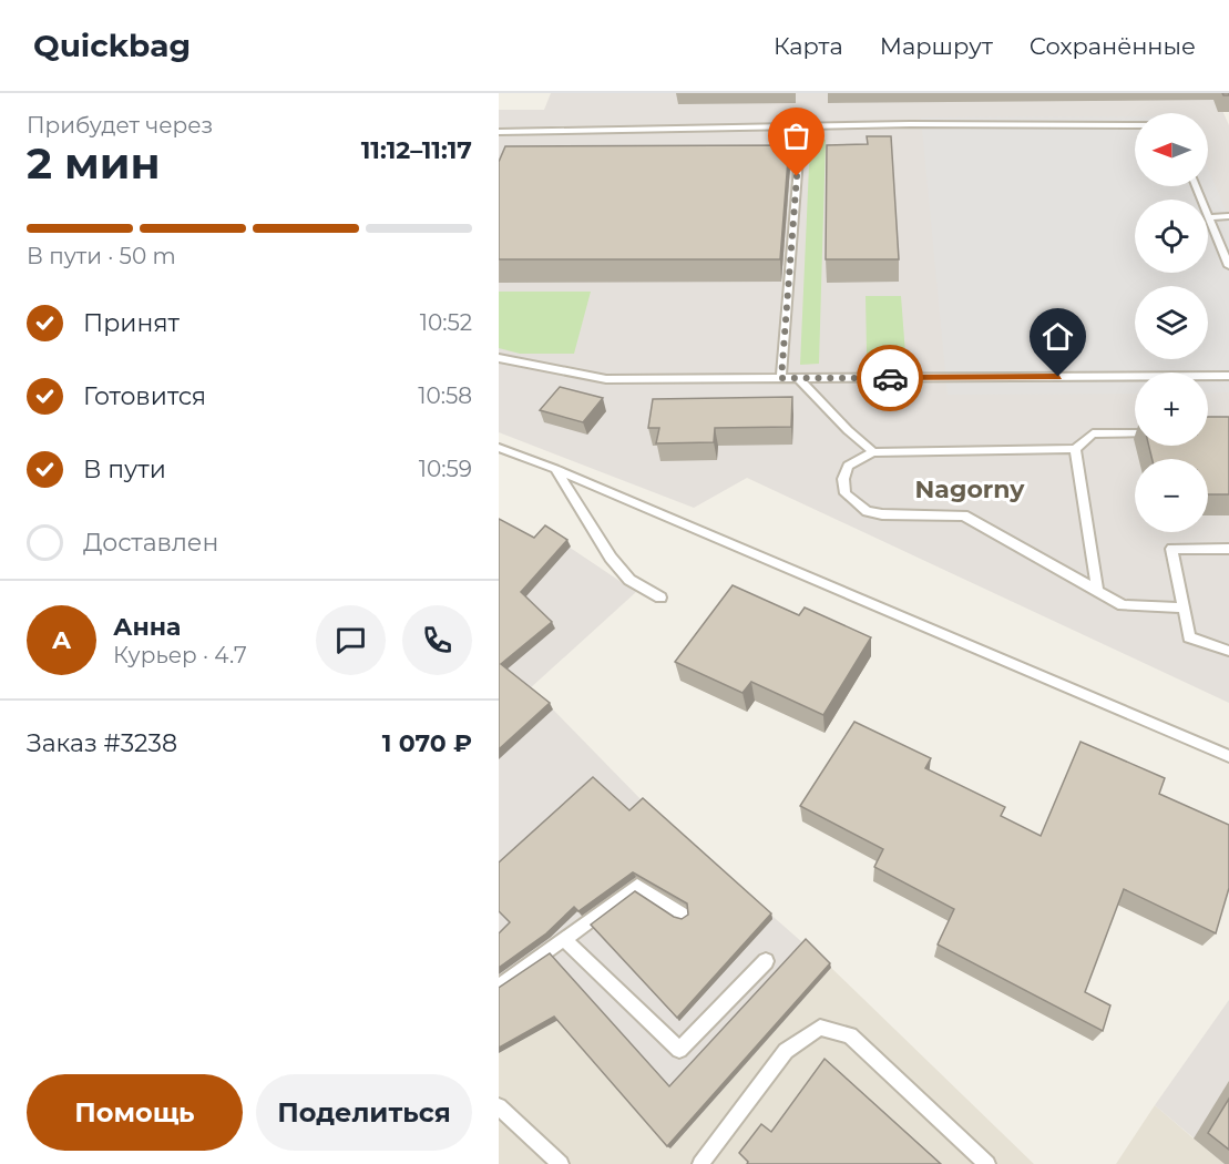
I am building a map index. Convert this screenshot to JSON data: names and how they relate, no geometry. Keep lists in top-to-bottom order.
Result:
{
  "districts": ["Nagorny"],
  "north": "left",
  "page": {
    "header": "Quickbag",
    "nav": ["Карта", "Маршрут", "Сохранённые"],
    "heading": ["2 мин", "Прибудет через", "11:12–11:17"],
    "panel": [
      "Анна",
      "Курьер · 4.7",
      "Заказ #3238",
      "1 070 ₽"
    ],
    "map_buttons": ["+", "−"],
    "bar": "В пути · 50 m",
    "list": [
      ["Принят", "10:52"],
      ["Готовится", "10:58"],
      ["В пути", "10:59"],
      "Доставлен"
    ],
    "round": "А",
    "buttons": ["Помощь", "Поделиться"]
  }
}
